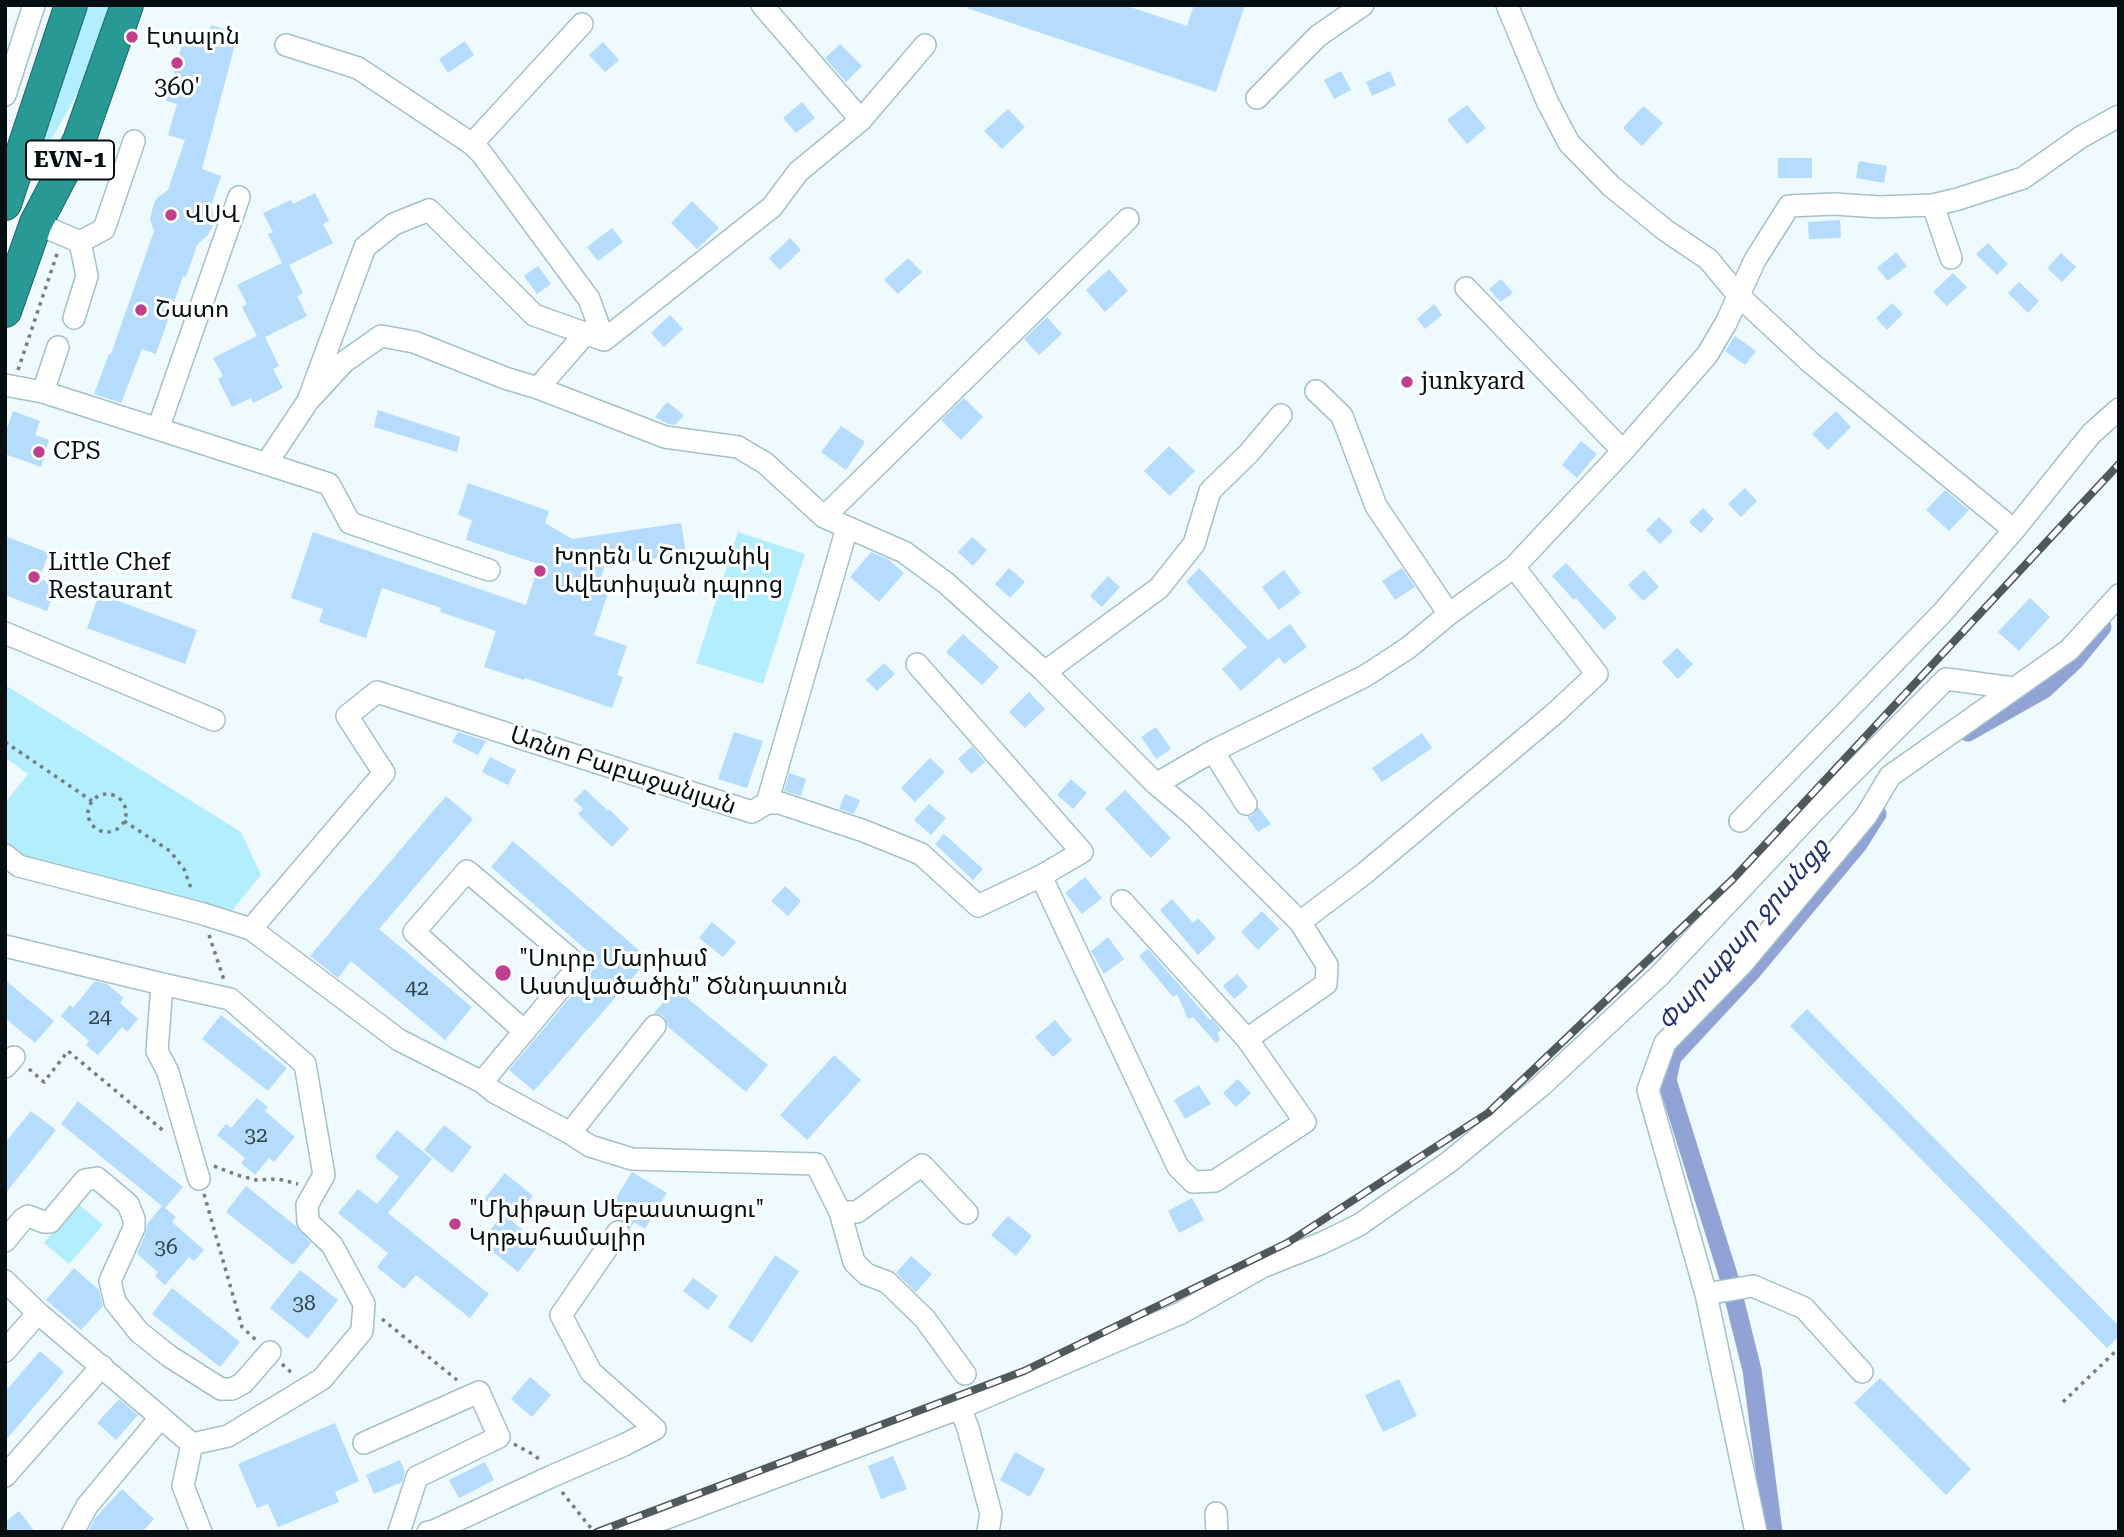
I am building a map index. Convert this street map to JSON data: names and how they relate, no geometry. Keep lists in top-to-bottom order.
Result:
{
  "streets": {
    "highway": ["EVN-1"],
    "lane": ["Առնո Բաբաջանյան"]
  },
  "water": ["Փարաքար ջրանցք"],
  "places": [
    "Էտալոն",
    "360'",
    "ՎՍՎ",
    "Շատո",
    "junkyard",
    "CPS",
    "Խորեն և Շուշանիկ Ավետիսյան դպրոց",
    "Little Chef Restaurant",
    "\"Սուրբ Մարիամ Աստվածածին\" Ծննդատուն",
    "\"Մխիթար Սեբաստացու\" Կրթահամալիր"
  ],
  "house_numbers": [
    "42",
    "24",
    "32",
    "36",
    "38"
  ]
}
